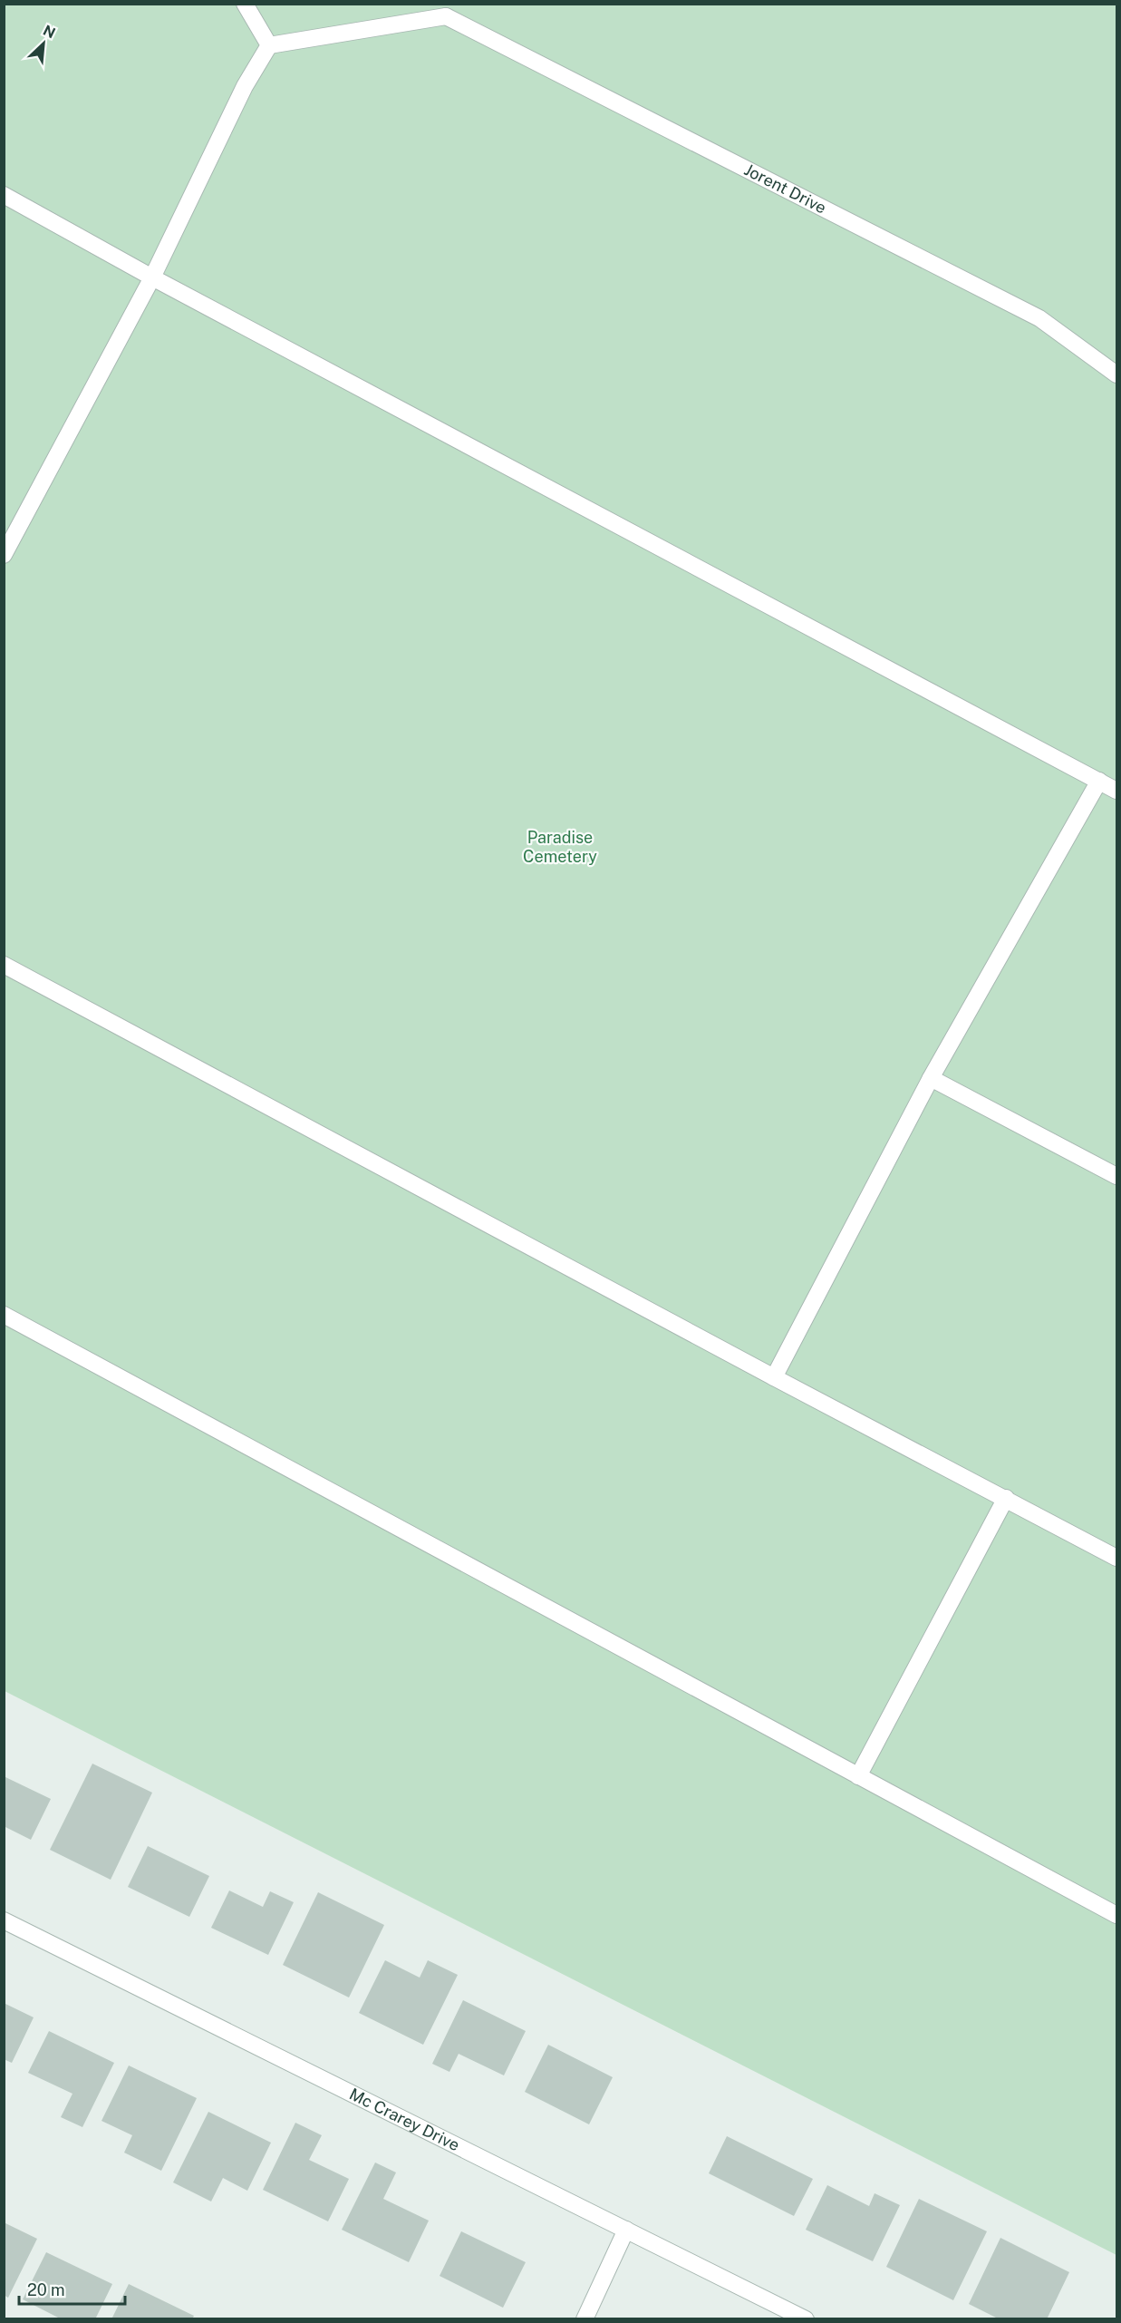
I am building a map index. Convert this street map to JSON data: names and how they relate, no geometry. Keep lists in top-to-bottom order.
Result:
{
  "streets": {
    "street": ["Jorent Drive", "Mc Crarey Drive"]
  },
  "parks": ["Paradise Cemetery"],
  "scale_bar": "20 m",
  "north": "top right"
}
